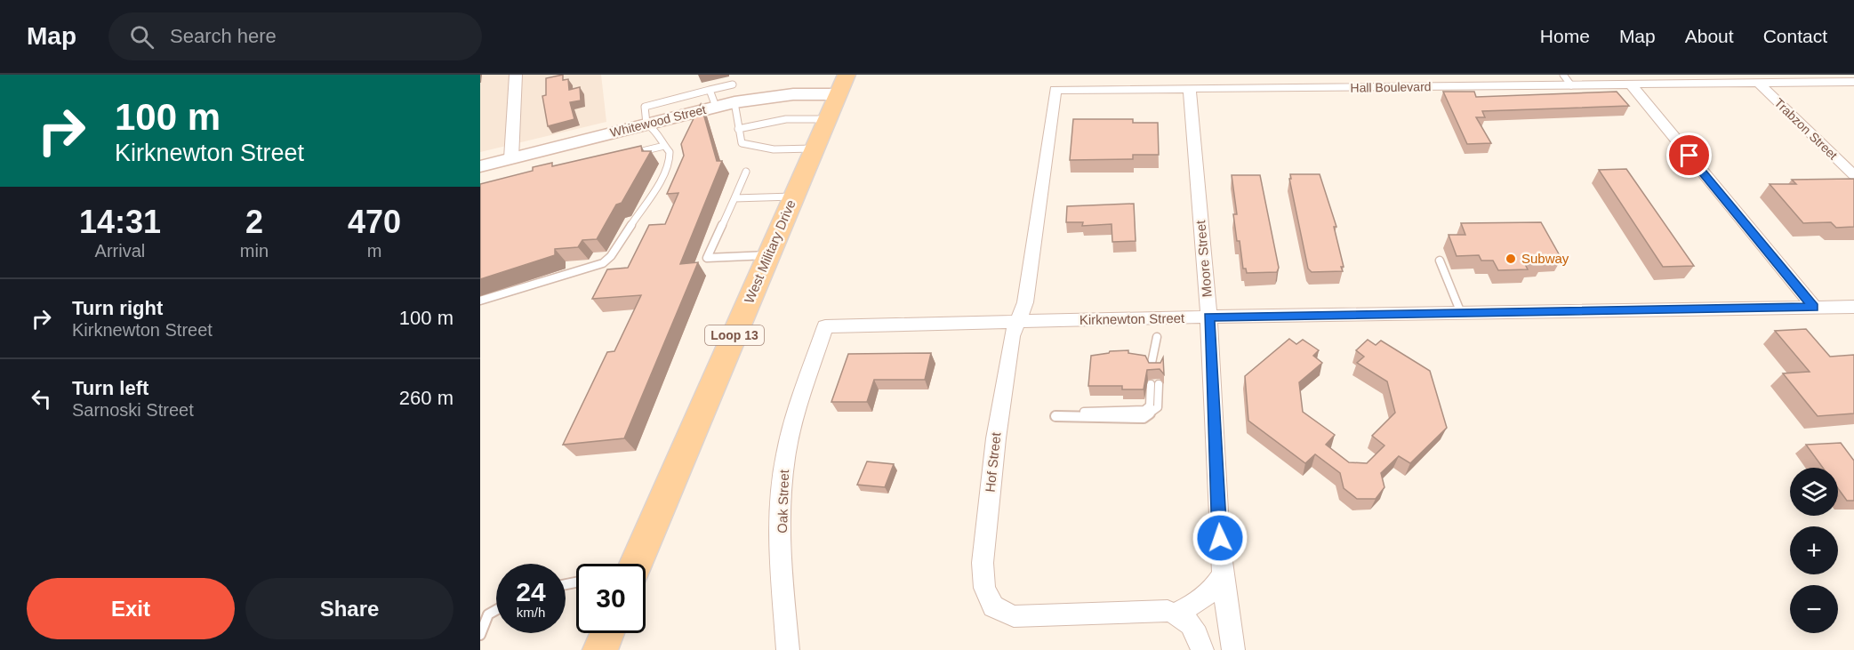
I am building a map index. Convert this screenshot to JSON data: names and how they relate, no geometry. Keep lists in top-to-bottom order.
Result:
{
  "streets": {
    "main road": ["West Military Drive", "Loop 13"],
    "street": [
      "Hall Boulevard",
      "Whitewood Street",
      "Trabzon Street",
      "Moore Street",
      "Kirknewton Street",
      "Hof Street",
      "Oak Street"
    ]
  },
  "crossings": [
    ["Hall Boulevard", "Trabzon Street"],
    ["Hall Boulevard", "Moore Street"],
    ["Hall Boulevard", "Hof Street"],
    ["Whitewood Street", "West Military Drive"],
    ["Moore Street", "Kirknewton Street"],
    ["Kirknewton Street", "Hof Street"],
    ["Kirknewton Street", "Oak Street"]
  ],
  "places": ["Subway"],
  "page": {
    "header": "Map",
    "search": "Search here",
    "nav": [
      "Home",
      "Map",
      "About",
      "Contact"
    ],
    "turn": ["100 m", "Kirknewton Street"],
    "eta": [
      "14:31",
      "Arrival",
      "2",
      "min",
      "470",
      "m"
    ],
    "list": [
      {
        "name": "Turn right",
        "note": "Kirknewton Street",
        "value": "100 m"
      },
      {
        "name": "Turn left",
        "note": "Sarnoski Street",
        "value": "260 m"
      }
    ],
    "map_buttons": ["+", "−"],
    "speed": "24 km/h",
    "limit": "30",
    "buttons": ["Exit", "Share"]
  }
}
